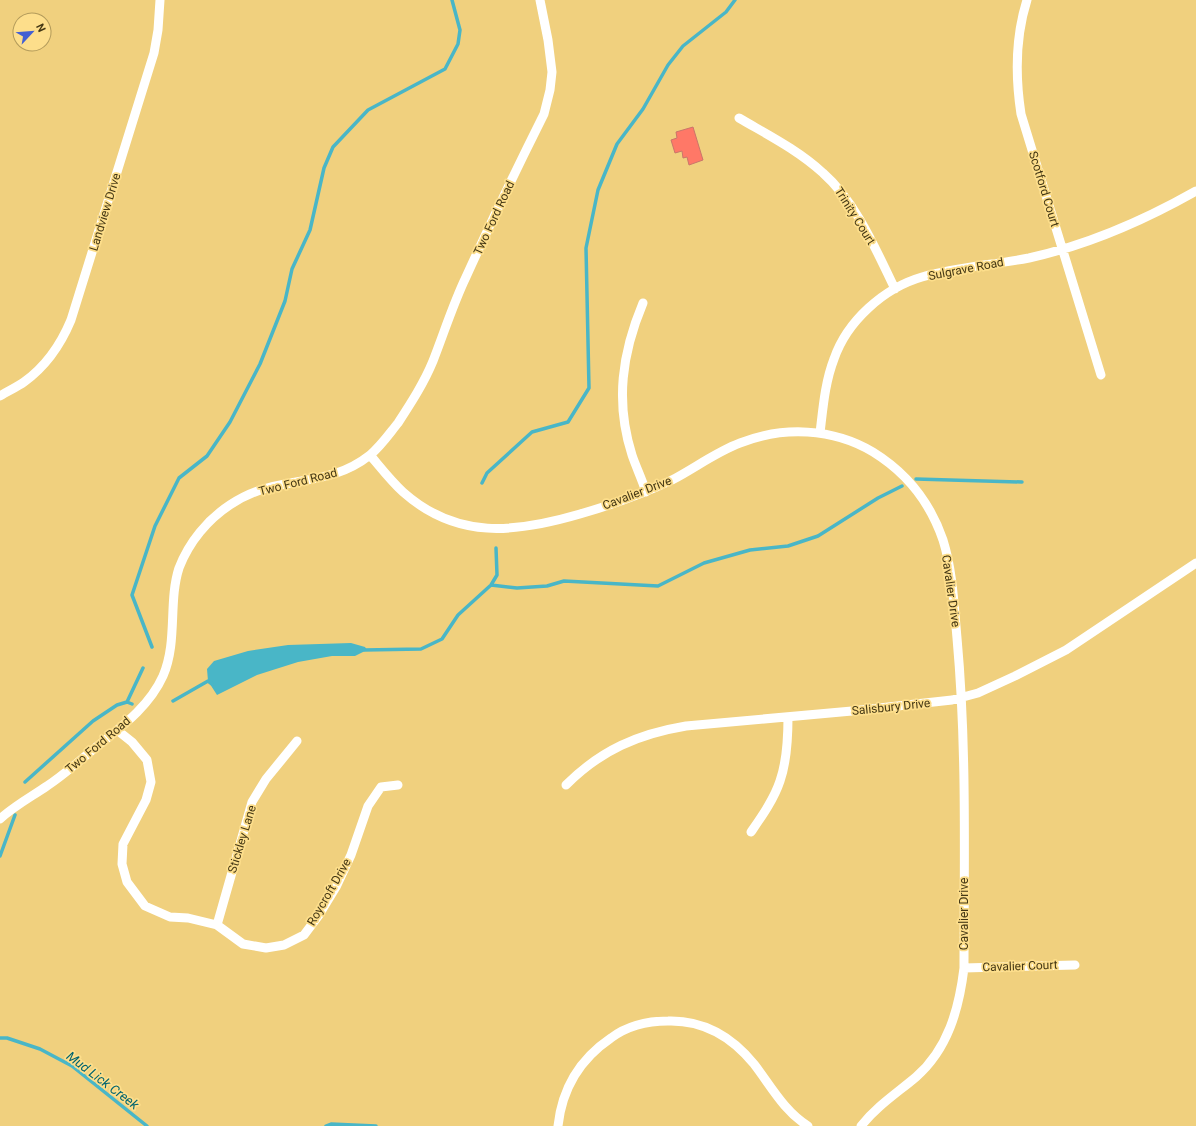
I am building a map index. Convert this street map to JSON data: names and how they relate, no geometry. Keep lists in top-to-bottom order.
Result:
{
  "streets": {
    "street": [
      "Scotford Court",
      "Landview Drive",
      "Trinity Court",
      "Two Ford Road",
      "Sulgrave Road",
      "Cavalier Drive",
      "Salisbury Drive",
      "Stickley Lane",
      "Roycroft Drive",
      "Cavalier Court"
    ]
  },
  "crossings": [
    ["Scotford Court", "Sulgrave Road"],
    ["Trinity Court", "Sulgrave Road"],
    ["Two Ford Road", "Cavalier Drive"],
    ["Two Ford Road", "Roycroft Drive"],
    ["Sulgrave Road", "Cavalier Drive"],
    ["Cavalier Drive", "Salisbury Drive"],
    ["Cavalier Drive", "Cavalier Court"],
    ["Stickley Lane", "Roycroft Drive"]
  ],
  "water": ["Mud Lick Creek"],
  "north": "top right"
}
